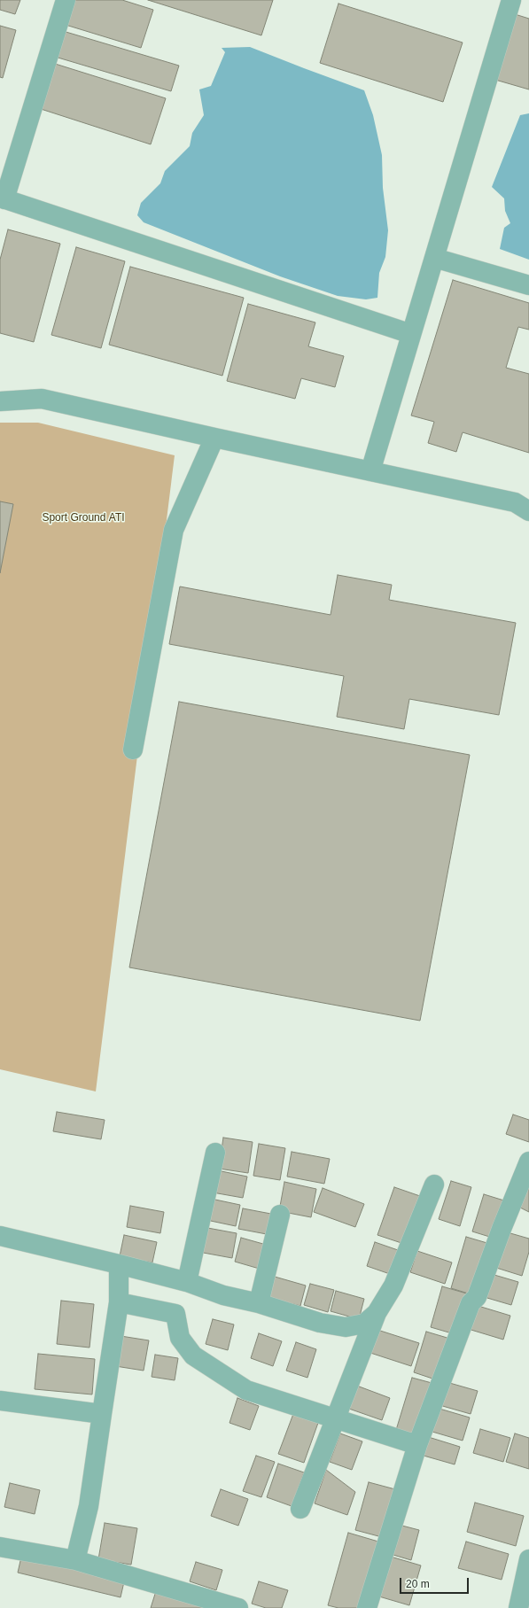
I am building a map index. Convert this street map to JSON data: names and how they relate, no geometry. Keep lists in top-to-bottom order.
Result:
{
  "parks": ["Sport Ground ATI"],
  "scale_bar": "20 m"
}
